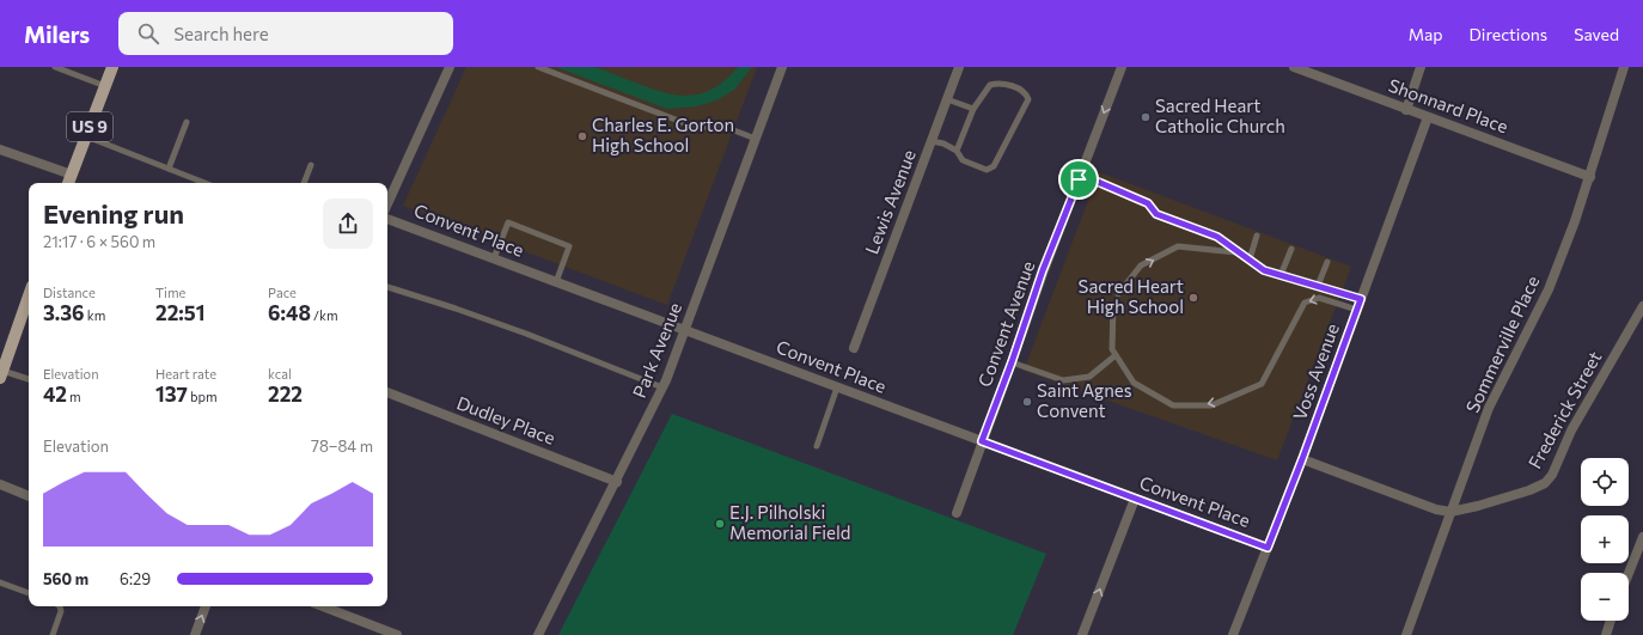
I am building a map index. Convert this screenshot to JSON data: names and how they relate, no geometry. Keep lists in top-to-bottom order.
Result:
{
  "streets": {
    "main road": ["US 9"],
    "street": [
      "Shonnard Place",
      "Lewis Avenue",
      "Convent Place",
      "Convent Avenue",
      "Sommerville Place",
      "Park Avenue",
      "Voss Avenue",
      "Frederick Street",
      "Dudley Place"
    ]
  },
  "crossings": [
    ["Shonnard Place", "Sommerville Place"],
    ["Shonnard Place", "Voss Avenue"],
    ["Convent Place", "Convent Avenue"],
    ["Convent Place", "Park Avenue"],
    ["Convent Place", "Voss Avenue"],
    ["Sommerville Place", "Frederick Street"],
    ["Park Avenue", "Dudley Place"],
    ["Voss Avenue", "Frederick Street"]
  ],
  "places": [
    "Sacred Heart Catholic Church",
    "Charles E. Gorton High School",
    "Sacred Heart High School",
    "Saint Agnes Convent",
    "E.J. Pilholski Memorial Field"
  ],
  "page": {
    "header": "Milers",
    "search": "Search here",
    "nav": ["Map", "Directions", "Saved"],
    "heading": ["Evening run", "21:17 · 6 × 560 m"],
    "stats": [
      ["Distance", "3.36 km"],
      ["Time", "22:51"],
      ["Pace", "6:48 /km"],
      ["Elevation", "42 m"],
      ["Heart rate", "137 bpm"],
      ["kcal", "222"]
    ],
    "chart": ["Elevation", "78–84 m"],
    "map_buttons": ["+", "−"],
    "list": [
      {
        "name": "560 m",
        "note": "6:29"
      }
    ]
  }
}
